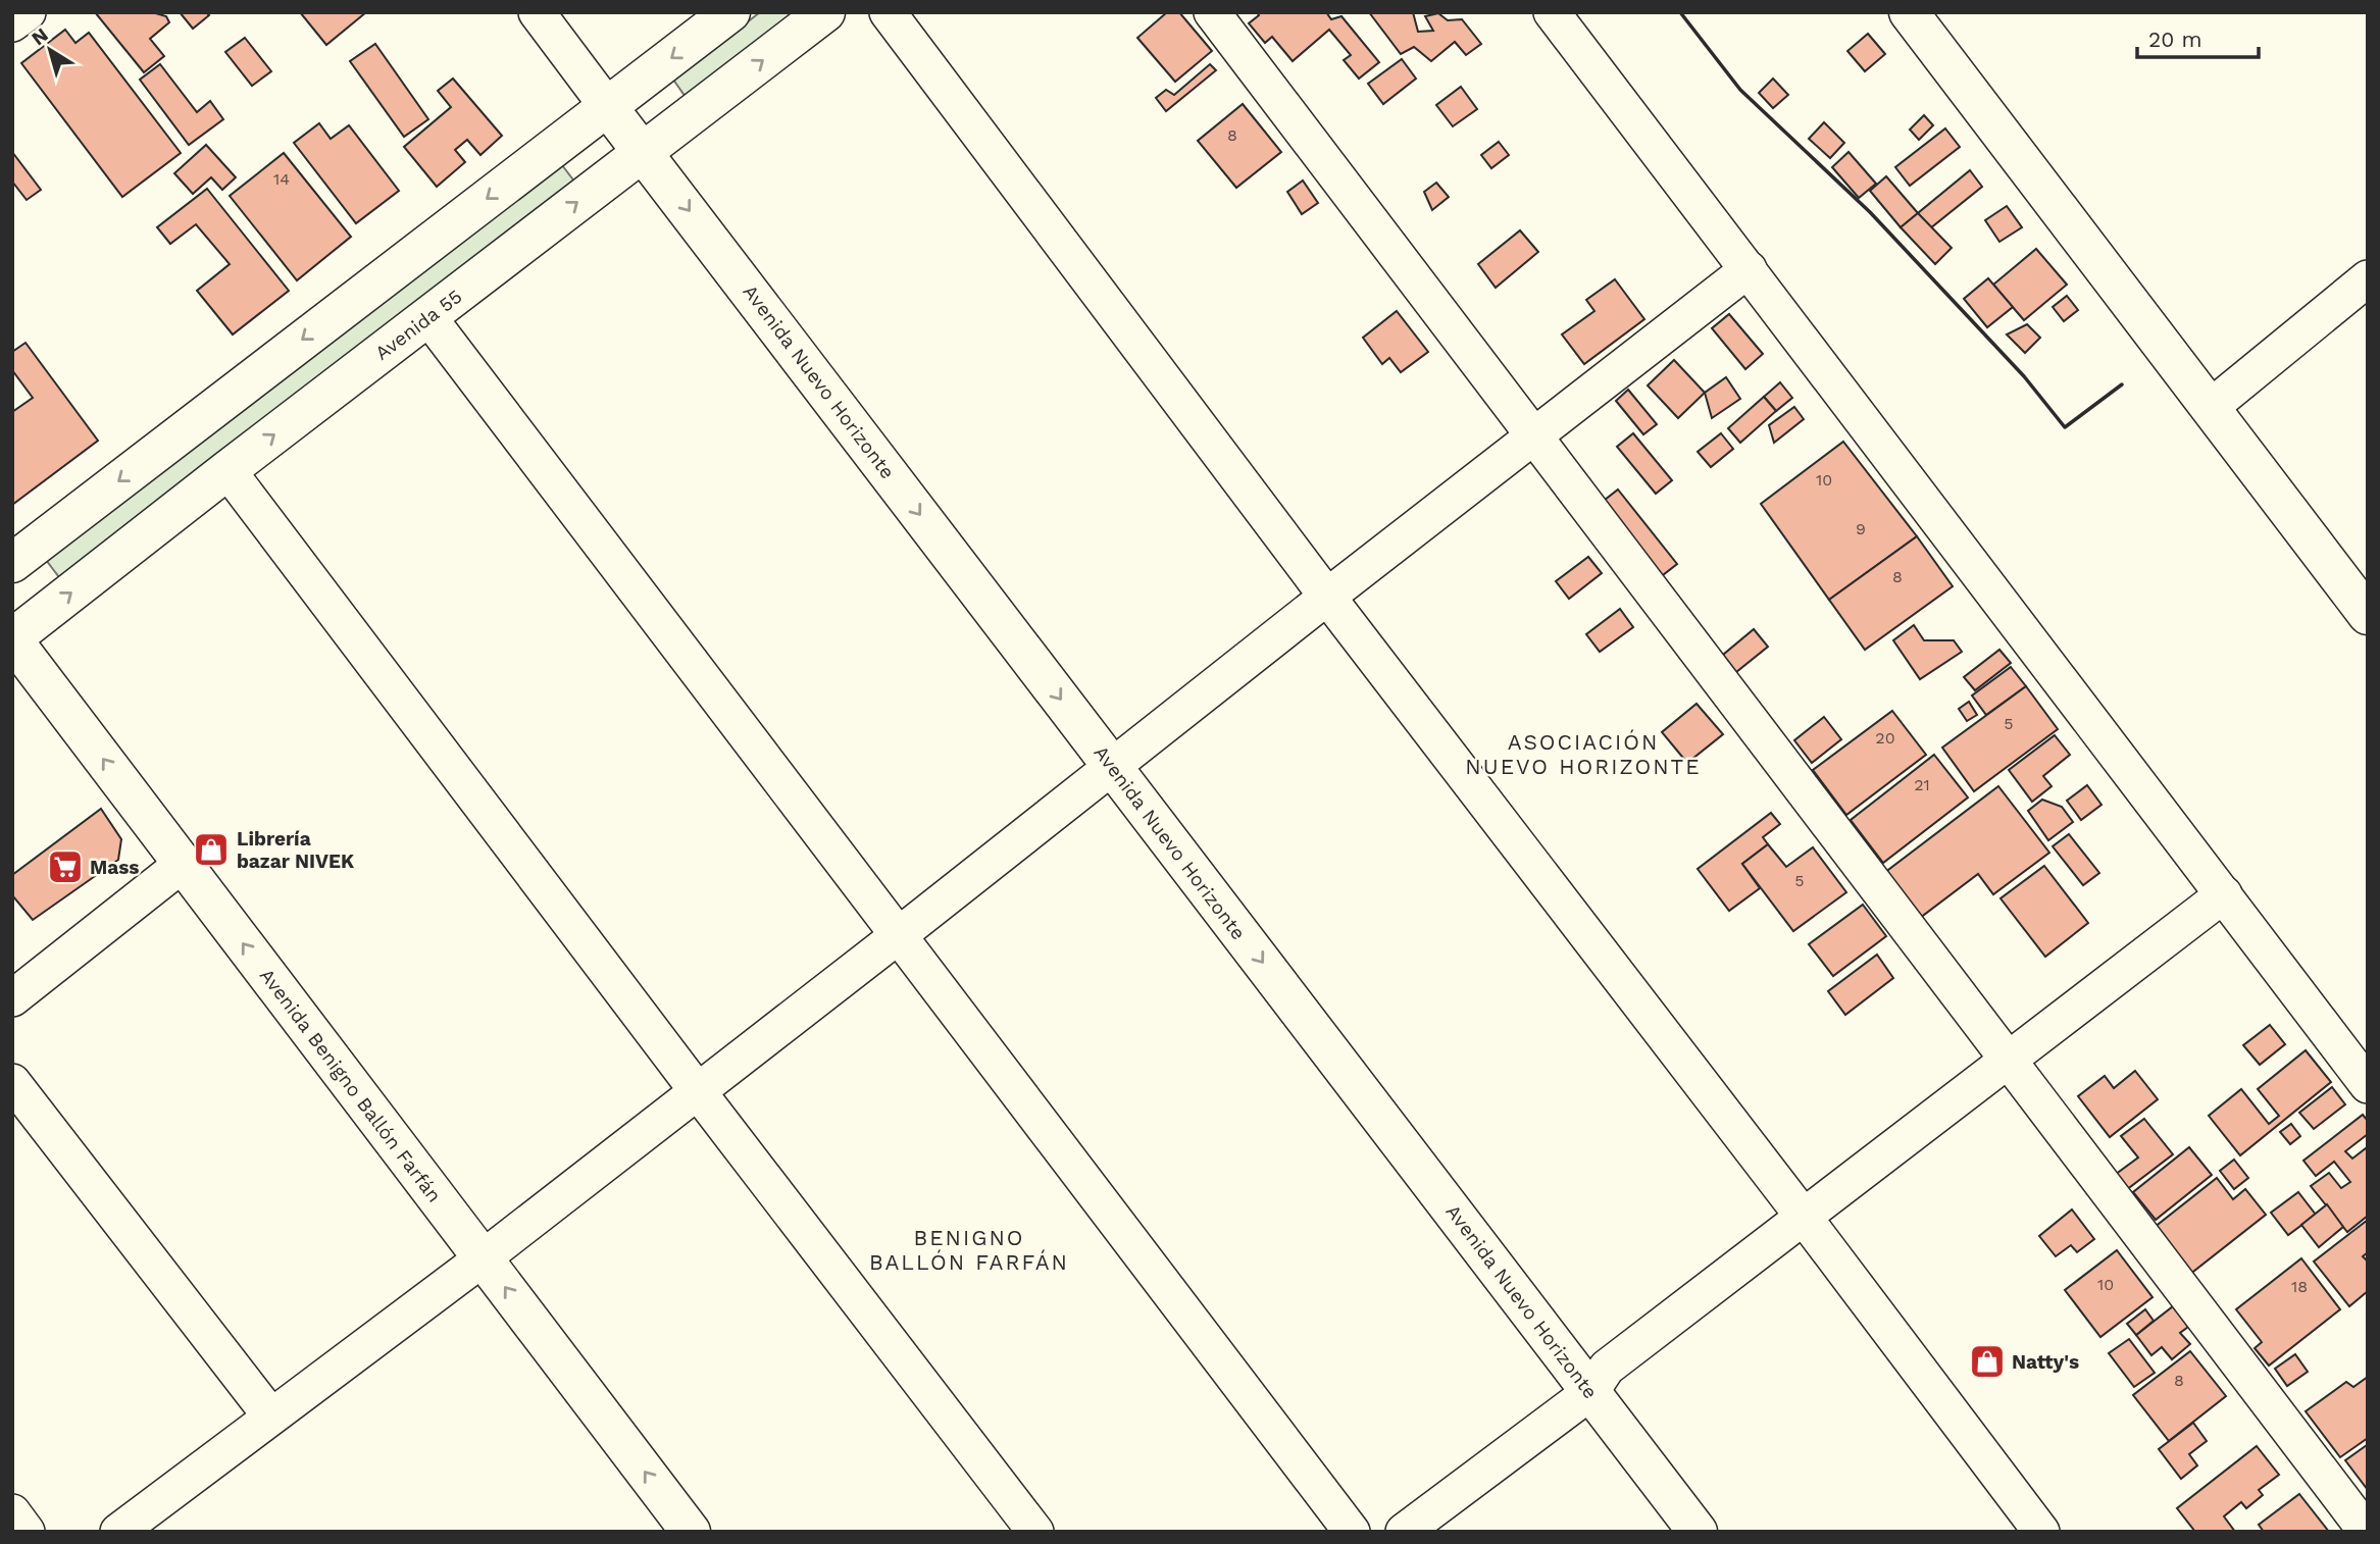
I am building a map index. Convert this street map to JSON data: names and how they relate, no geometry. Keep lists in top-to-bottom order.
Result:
{
  "streets": {
    "street": ["Avenida 55", "Avenida Nuevo Horizonte", "Avenida Benigno Ballón Farfán"]
  },
  "crossings": [
    ["Avenida 55", "Avenida Nuevo Horizonte"],
    ["Avenida 55", "Avenida Benigno Ballón Farfán"]
  ],
  "districts": ["ASOCIACIÓN NUEVO HORIZONTE", "BENIGNO BALLÓN FARFÁN"],
  "places": {
    "shop": ["Librería bazar NIVEK", "Natty's"],
    "supermarket": ["Mass"]
  },
  "house_numbers": [
    "8",
    "14",
    "10",
    "9",
    "8",
    "5",
    "20",
    "21",
    "5",
    "10",
    "18",
    "8"
  ],
  "scale_bar": "20 m",
  "north": "top left"
}
